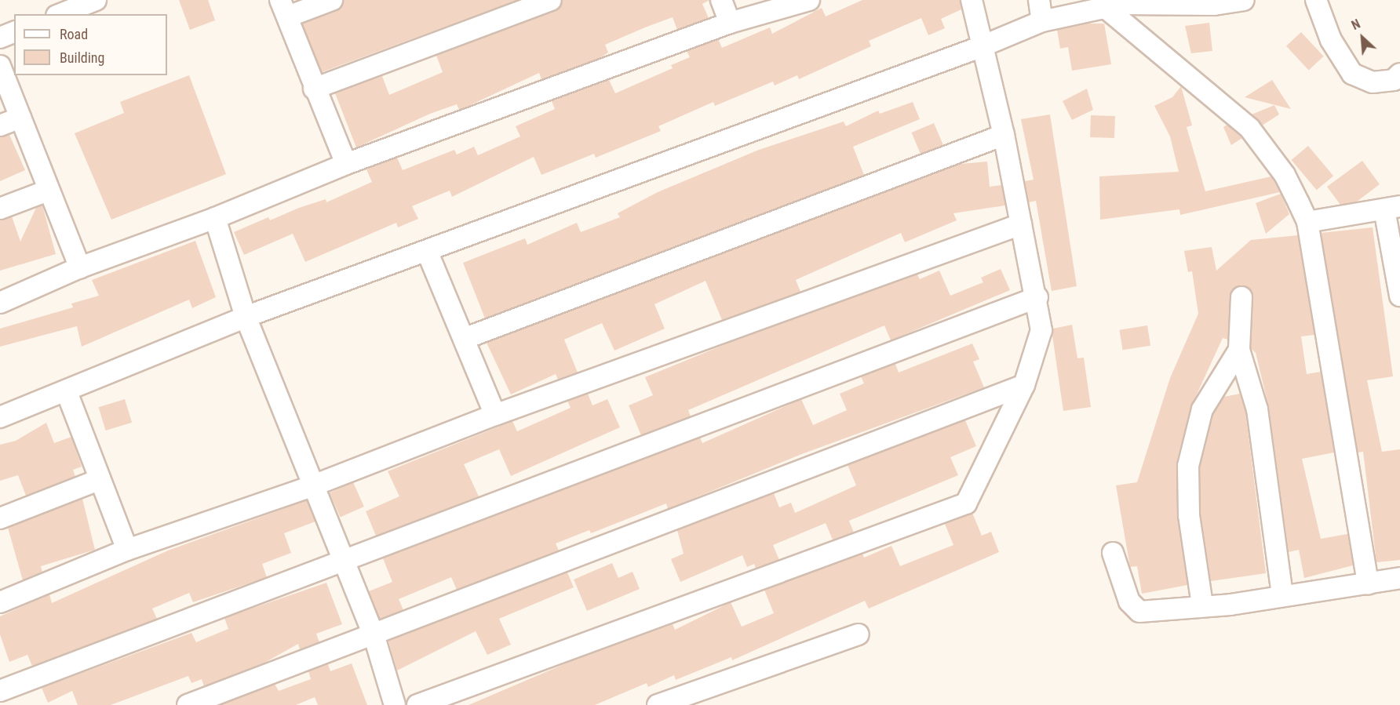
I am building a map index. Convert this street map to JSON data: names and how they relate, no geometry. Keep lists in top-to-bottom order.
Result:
{
  "legend": ["Road", "Building"],
  "north": "top left"
}
